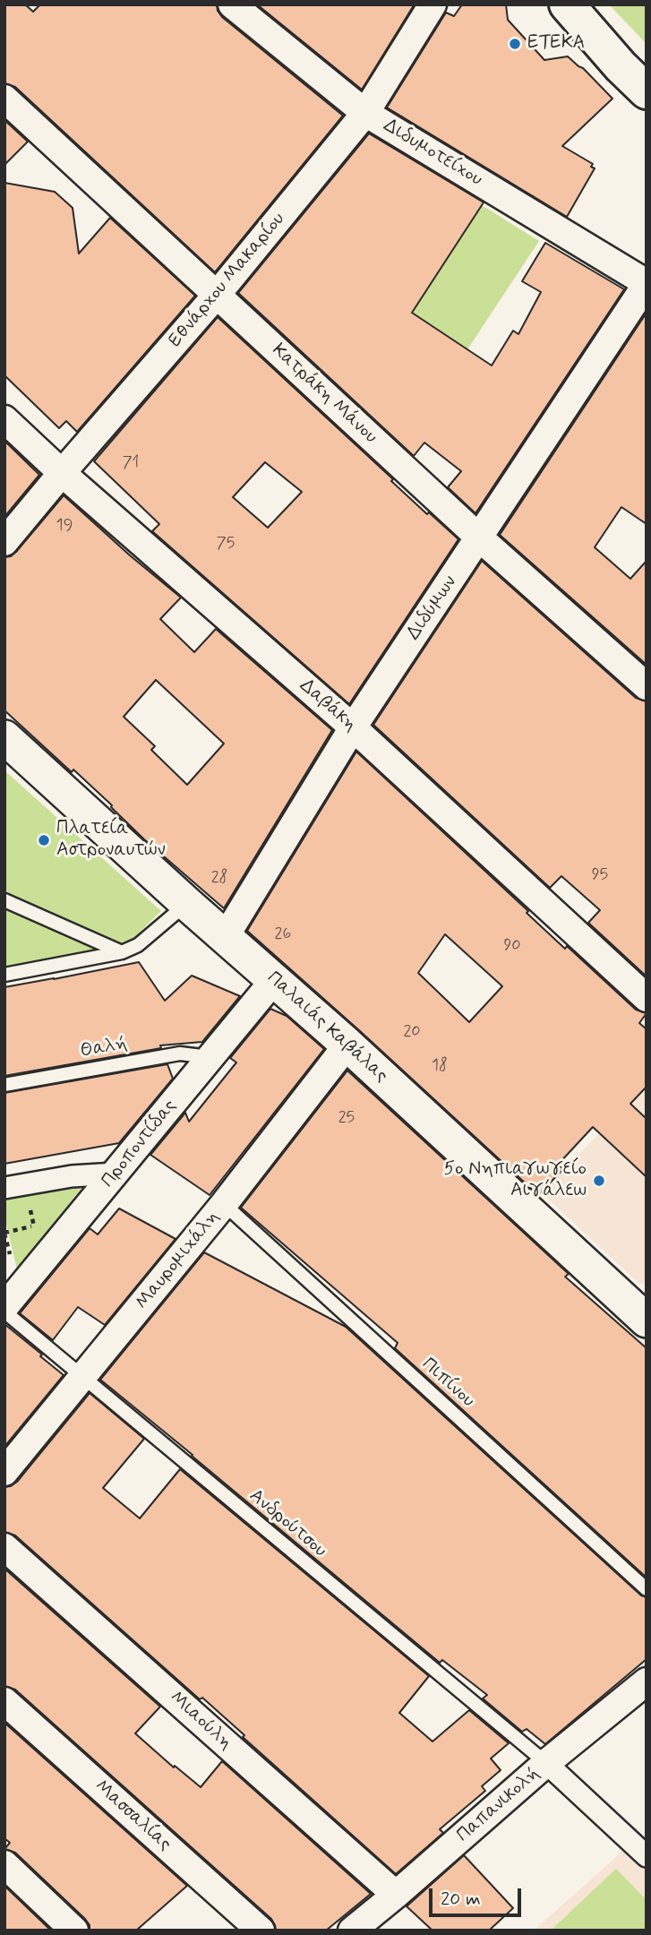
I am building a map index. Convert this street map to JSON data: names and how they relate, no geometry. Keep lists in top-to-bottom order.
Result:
{
  "streets": {
    "street": [
      "Διδυμοτείχου",
      "Εθνάρχου Μακαρίου",
      "Κατράκη Μάνου",
      "Διδύμων",
      "Δαβάκη",
      "Παλαιάς Καβάλας",
      "Προποντίδας",
      "Μαυρομιχάλη",
      "Μιαούλη",
      "Παπανικολή",
      "Μασσαλίας"
    ],
    "lane": ["Θαλή", "Πιπίνου", "Ανδρούτσου"]
  },
  "crossings": [
    ["Διδυμοτείχου", "Εθνάρχου Μακαρίου"],
    ["Διδυμοτείχου", "Διδύμων"],
    ["Εθνάρχου Μακαρίου", "Κατράκη Μάνου"],
    ["Εθνάρχου Μακαρίου", "Δαβάκη"],
    ["Κατράκη Μάνου", "Διδύμων"],
    ["Διδύμων", "Δαβάκη"],
    ["Διδύμων", "Παλαιάς Καβάλας"],
    ["Παλαιάς Καβάλας", "Προποντίδας"],
    ["Παλαιάς Καβάλας", "Μαυρομιχάλη"],
    ["Θαλή", "Προποντίδας"],
    ["Προποντίδας", "Ανδρούτσου"],
    ["Μαυρομιχάλη", "Πιπίνου"],
    ["Μαυρομιχάλη", "Ανδρούτσου"],
    ["Ανδρούτσου", "Παπανικολή"],
    ["Μιαούλη", "Παπανικολή"]
  ],
  "places": ["ΕΤΕΚΑ", "Πλατεία Αστροναυτών", "5ο Νηπιαγωγείο Αιγάλεω"],
  "house_numbers": [
    "71",
    "19",
    "75",
    "95",
    "28",
    "26",
    "90",
    "20",
    "18",
    "25"
  ],
  "scale_bar": "20 m"
}
